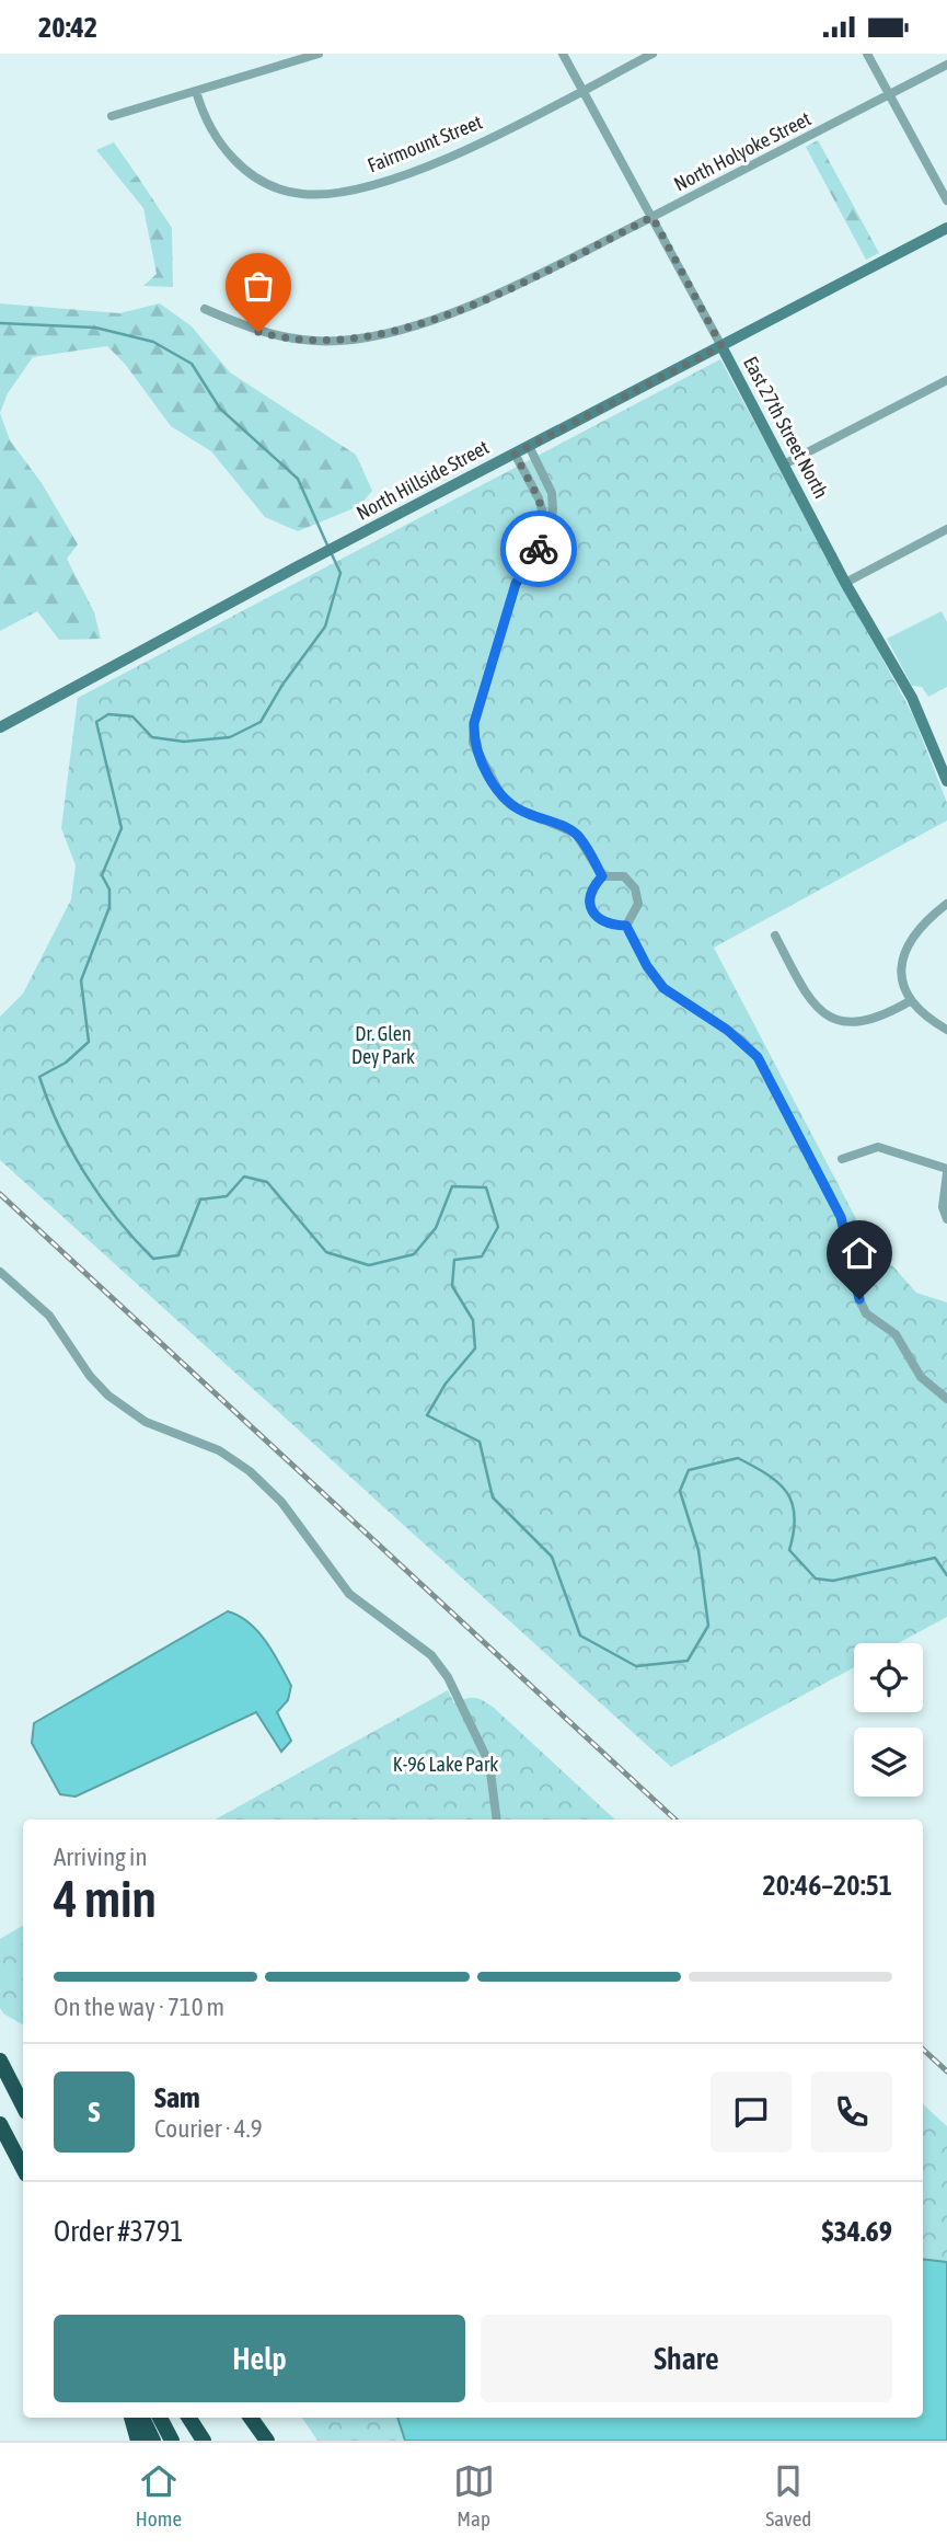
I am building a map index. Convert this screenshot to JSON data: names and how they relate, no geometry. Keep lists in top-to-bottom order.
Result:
{
  "streets": {
    "main road": ["East 27th Street North", "North Hillside Street"],
    "street": ["Fairmount Street", "North Holyoke Street"]
  },
  "crossings": [
    ["Fairmount Street", "East 27th Street North"],
    ["North Holyoke Street", "East 27th Street North"],
    ["East 27th Street North", "North Hillside Street"]
  ],
  "parks": ["Dr. Glen Dey Park", "K-96 Lake Park"],
  "page": {
    "status": "20:42",
    "heading": ["4 min", "Arriving in", "20:46–20:51"],
    "panel": [
      "Sam",
      "Courier · 4.9",
      "Order #3791",
      "$34.69"
    ],
    "bar": "On the way · 710 m",
    "round": "S",
    "buttons": ["Help", "Share"],
    "tabs": ["Home", "Map", "Saved"]
  }
}
